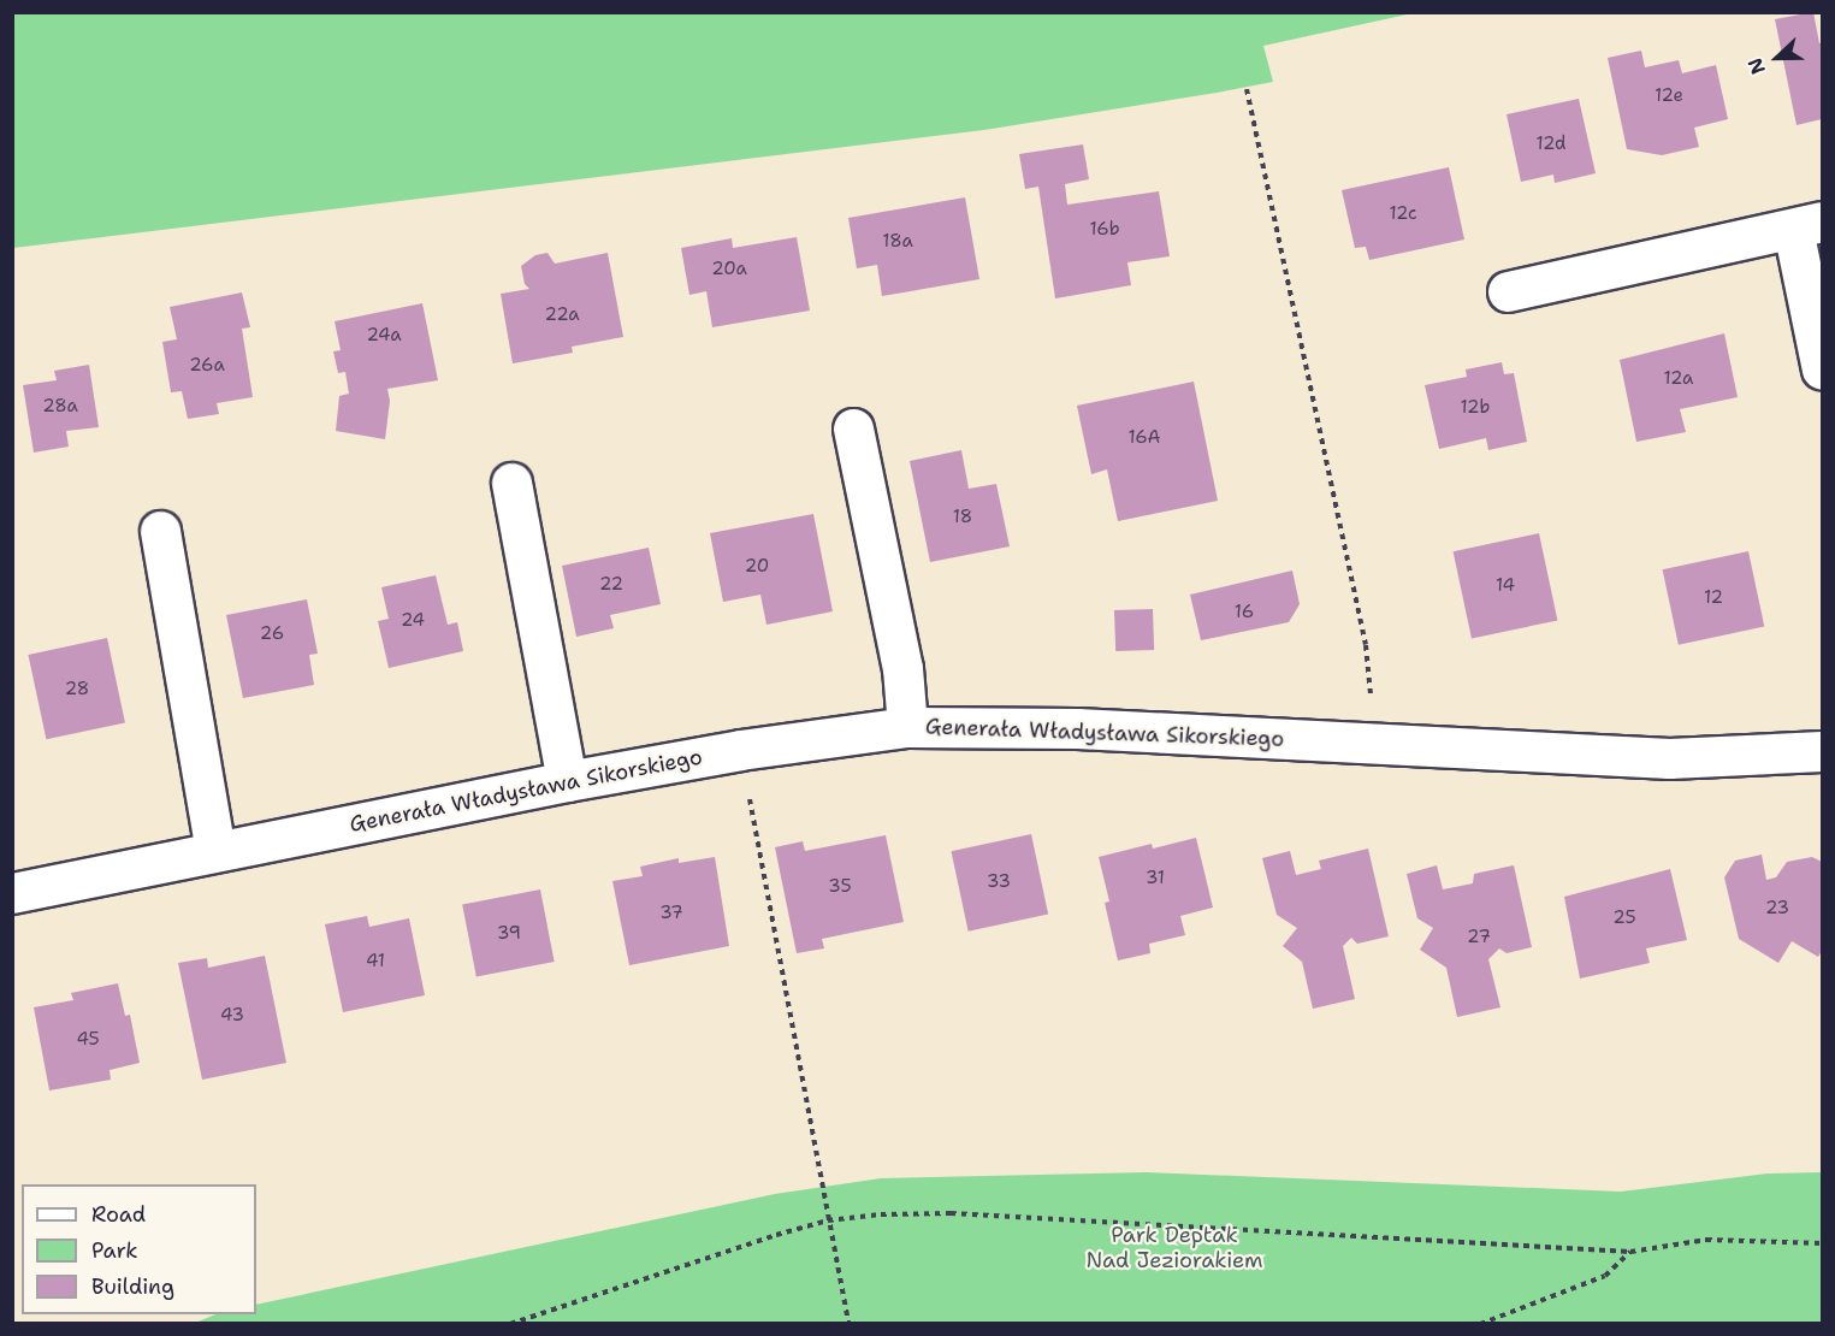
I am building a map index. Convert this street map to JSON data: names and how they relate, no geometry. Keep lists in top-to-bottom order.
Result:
{
  "streets": {
    "street": ["Generała Władysława Sikorskiego"]
  },
  "parks": ["Park Deptak Nad Jeziorakiem"],
  "house_numbers": [
    "12e",
    "12d",
    "12c",
    "16b",
    "18a",
    "20a",
    "22a",
    "24a",
    "26a",
    "12a",
    "28a",
    "12b",
    "16A",
    "18",
    "20",
    "22",
    "14",
    "12",
    "16",
    "24",
    "26",
    "28",
    "31",
    "33",
    "35",
    "23",
    "37",
    "25",
    "39",
    "27",
    "41",
    "43",
    "45"
  ],
  "legend": ["Road", "Park", "Building"],
  "north": "left"
}
